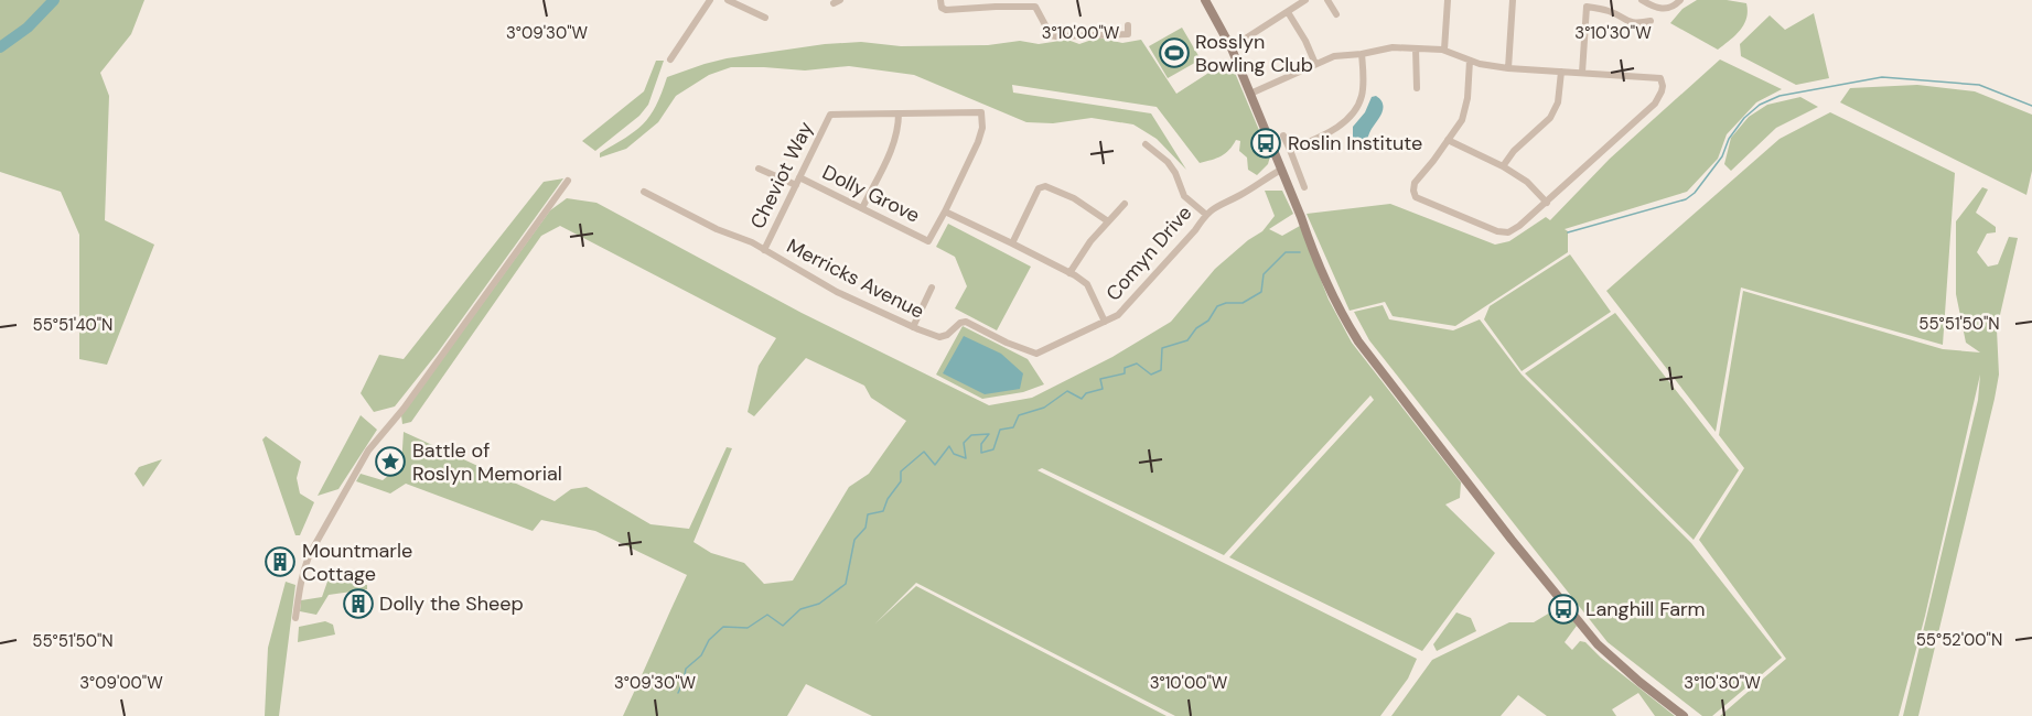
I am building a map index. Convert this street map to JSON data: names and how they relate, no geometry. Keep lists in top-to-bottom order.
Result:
{
  "streets": {
    "street": [
      "Cheviot Way",
      "Dolly Grove",
      "Comyn Drive",
      "Merricks Avenue"
    ]
  },
  "crossings": [
    ["Cheviot Way", "Dolly Grove"],
    ["Cheviot Way", "Merricks Avenue"],
    ["Comyn Drive", "Merricks Avenue"]
  ],
  "places": {
    "sports": ["Rosslyn Bowling Club"],
    "bus stop": ["Roslin Institute", "Langhill Farm"],
    "place": ["Battle of Roslyn Memorial"],
    "building": ["Mountmarle Cottage", "Dolly the Sheep"]
  },
  "coordinates": [
    "3°09'30\"W",
    "3°10'00\"W",
    "3°10'30\"W",
    "55°51'50\"N",
    "55°51'40\"N",
    "55°52'00\"N",
    "3°09'00\"W"
  ]
}
